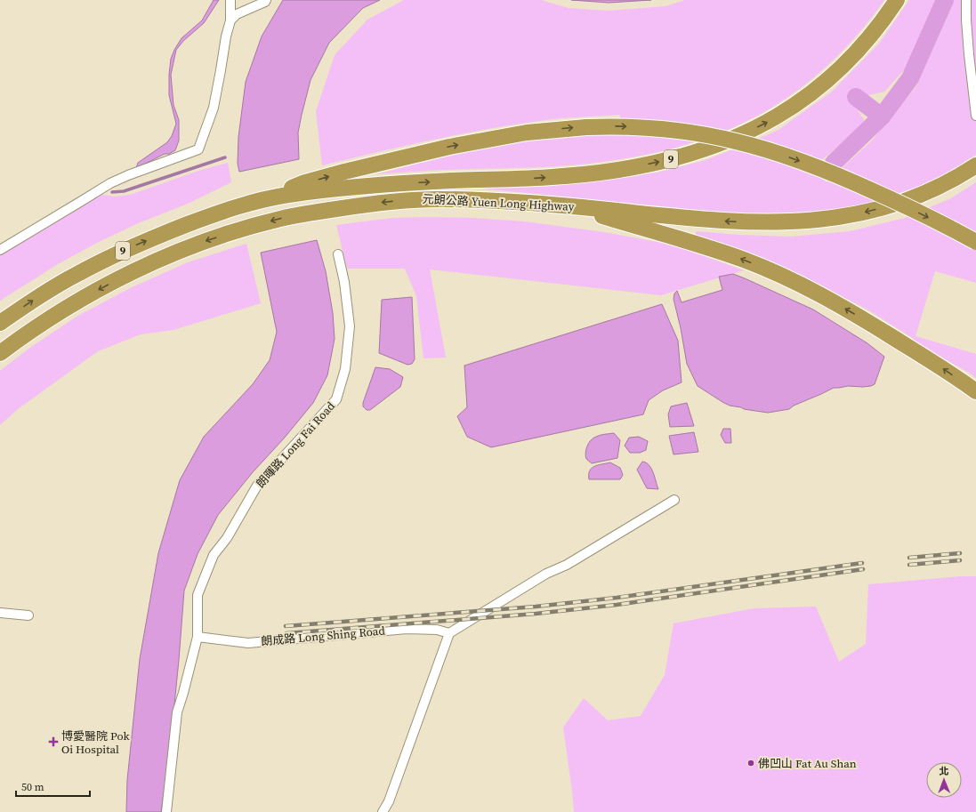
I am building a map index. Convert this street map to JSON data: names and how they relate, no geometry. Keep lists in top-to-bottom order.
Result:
{
  "streets": {
    "highway": ["9", "元朗公路 Yuen Long Highway"],
    "street": ["朗暉路 Long Fai Road", "朗成路 Long Shing Road"]
  },
  "crossings": [
    ["朗暉路 Long Fai Road", "朗成路 Long Shing Road"]
  ],
  "places": {
    "health": ["博愛醫院 Pok Oi Hospital"],
    "other": ["佛凹山 Fat Au Shan"]
  },
  "scale_bar": "50 m",
  "north": "top"
}
